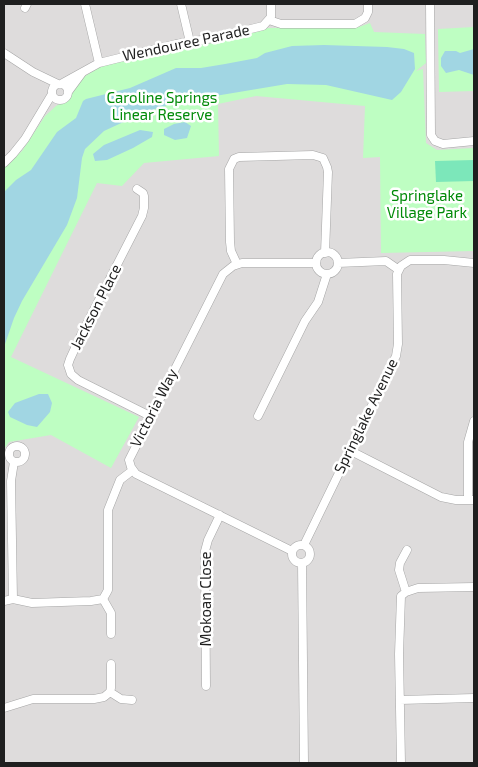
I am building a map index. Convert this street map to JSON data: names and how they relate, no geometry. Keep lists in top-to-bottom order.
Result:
{
  "streets": {
    "street": [
      "Wendouree Parade",
      "Jackson Place",
      "Victoria Way",
      "Springlake Avenue",
      "Mokoan Close"
    ]
  },
  "crossings": [
    ["Jackson Place", "Victoria Way"],
    ["Victoria Way", "Springlake Avenue"],
    ["Victoria Way", "Mokoan Close"]
  ],
  "parks": ["Caroline Springs Linear Reserve", "Springlake Village Park"]
}
